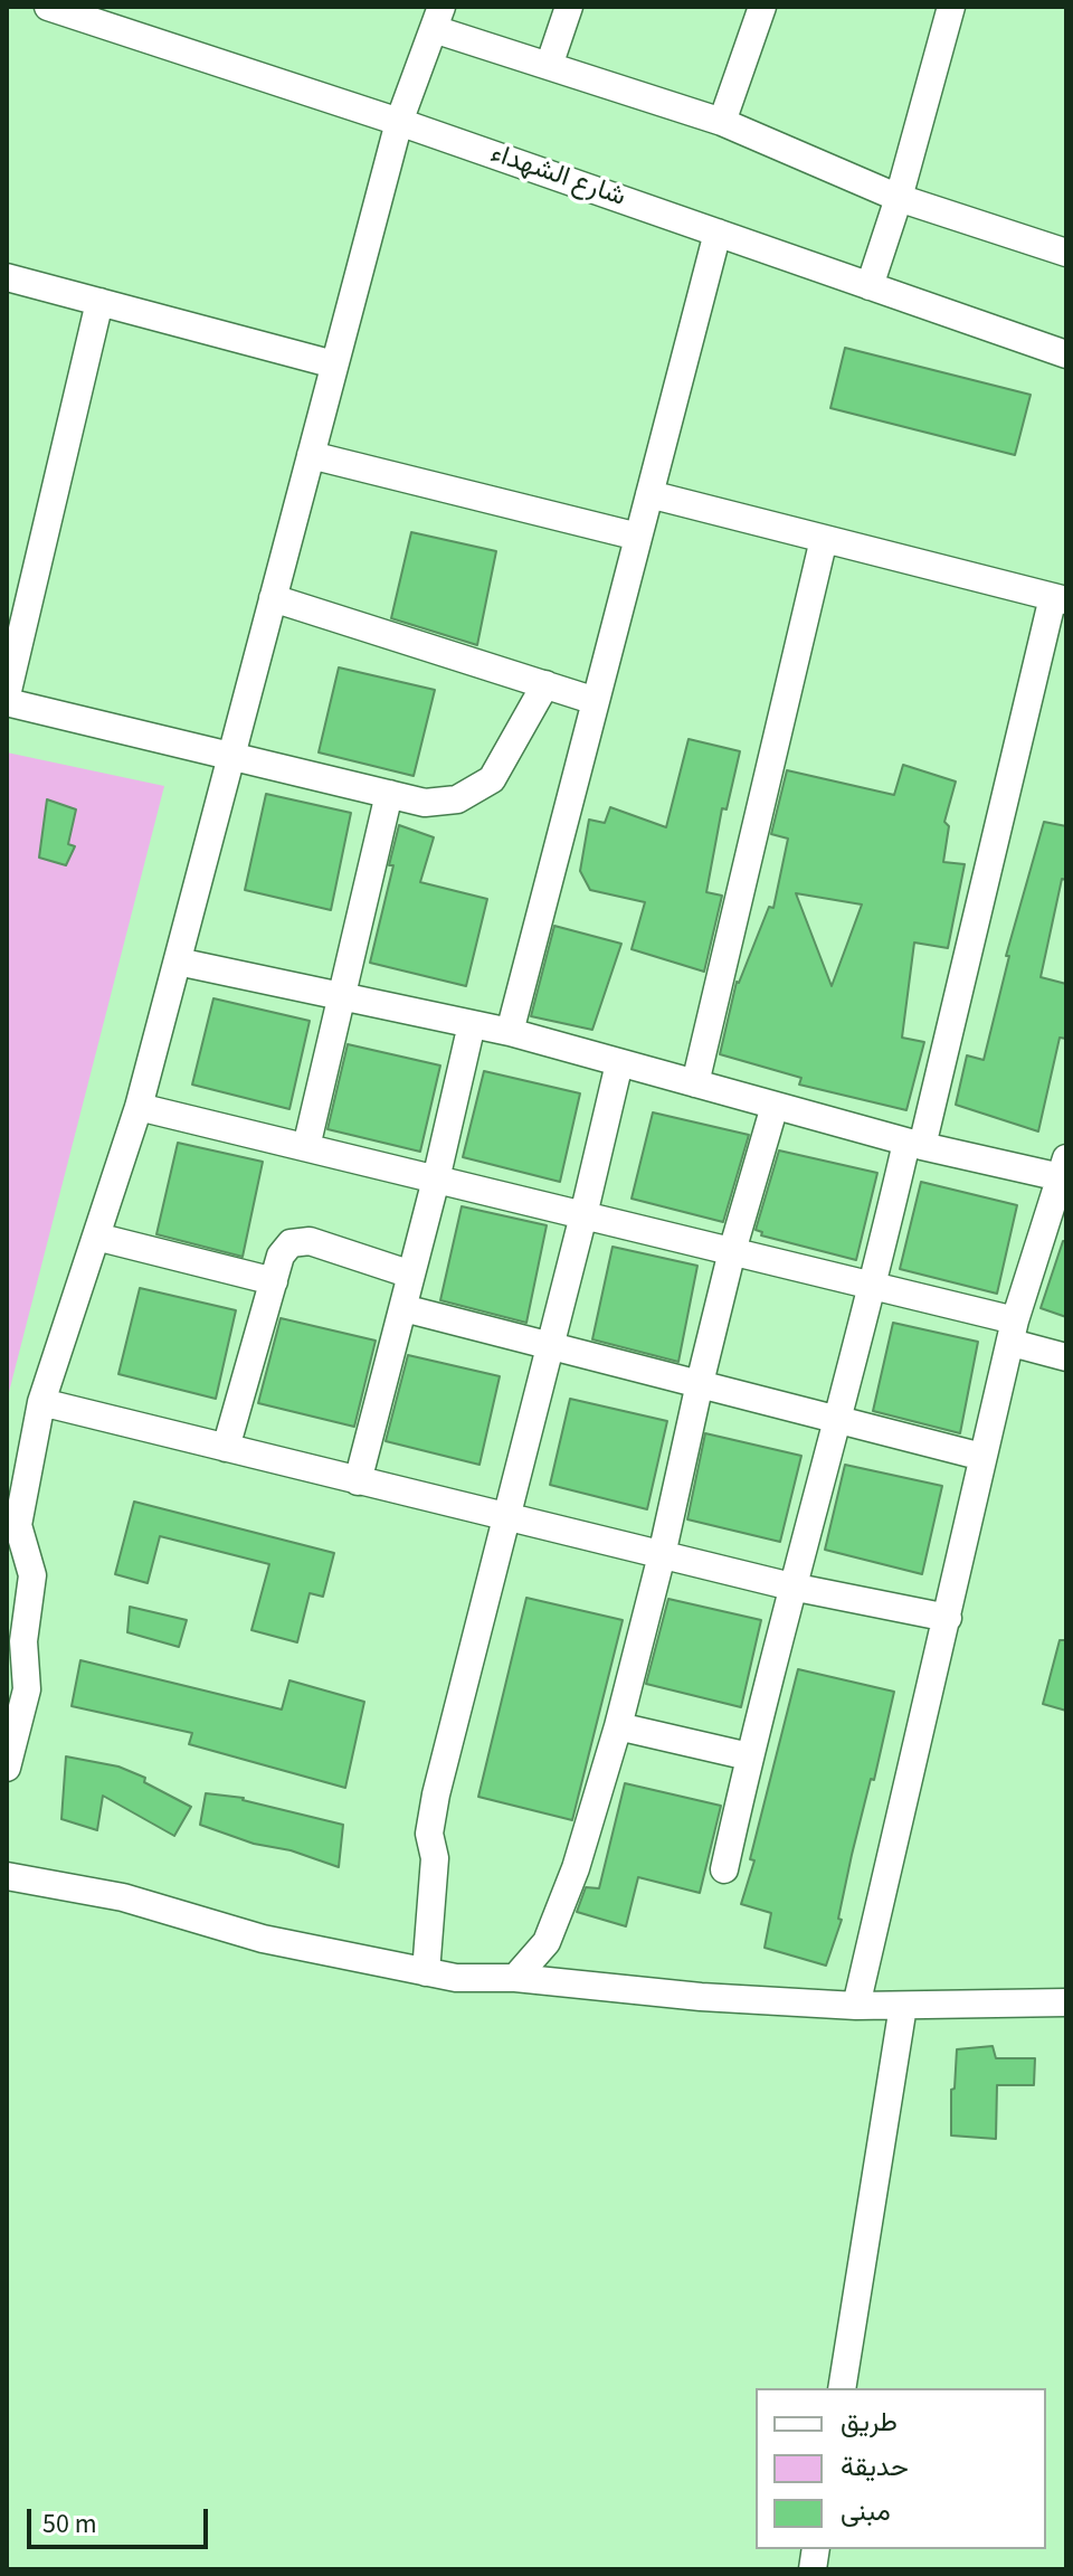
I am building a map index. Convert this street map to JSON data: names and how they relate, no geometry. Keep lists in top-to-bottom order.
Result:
{
  "streets": {
    "street": ["شارع الشهداء"]
  },
  "legend": ["طريق", "حديقة", "مبنى"],
  "scale_bar": "50 m"
}
